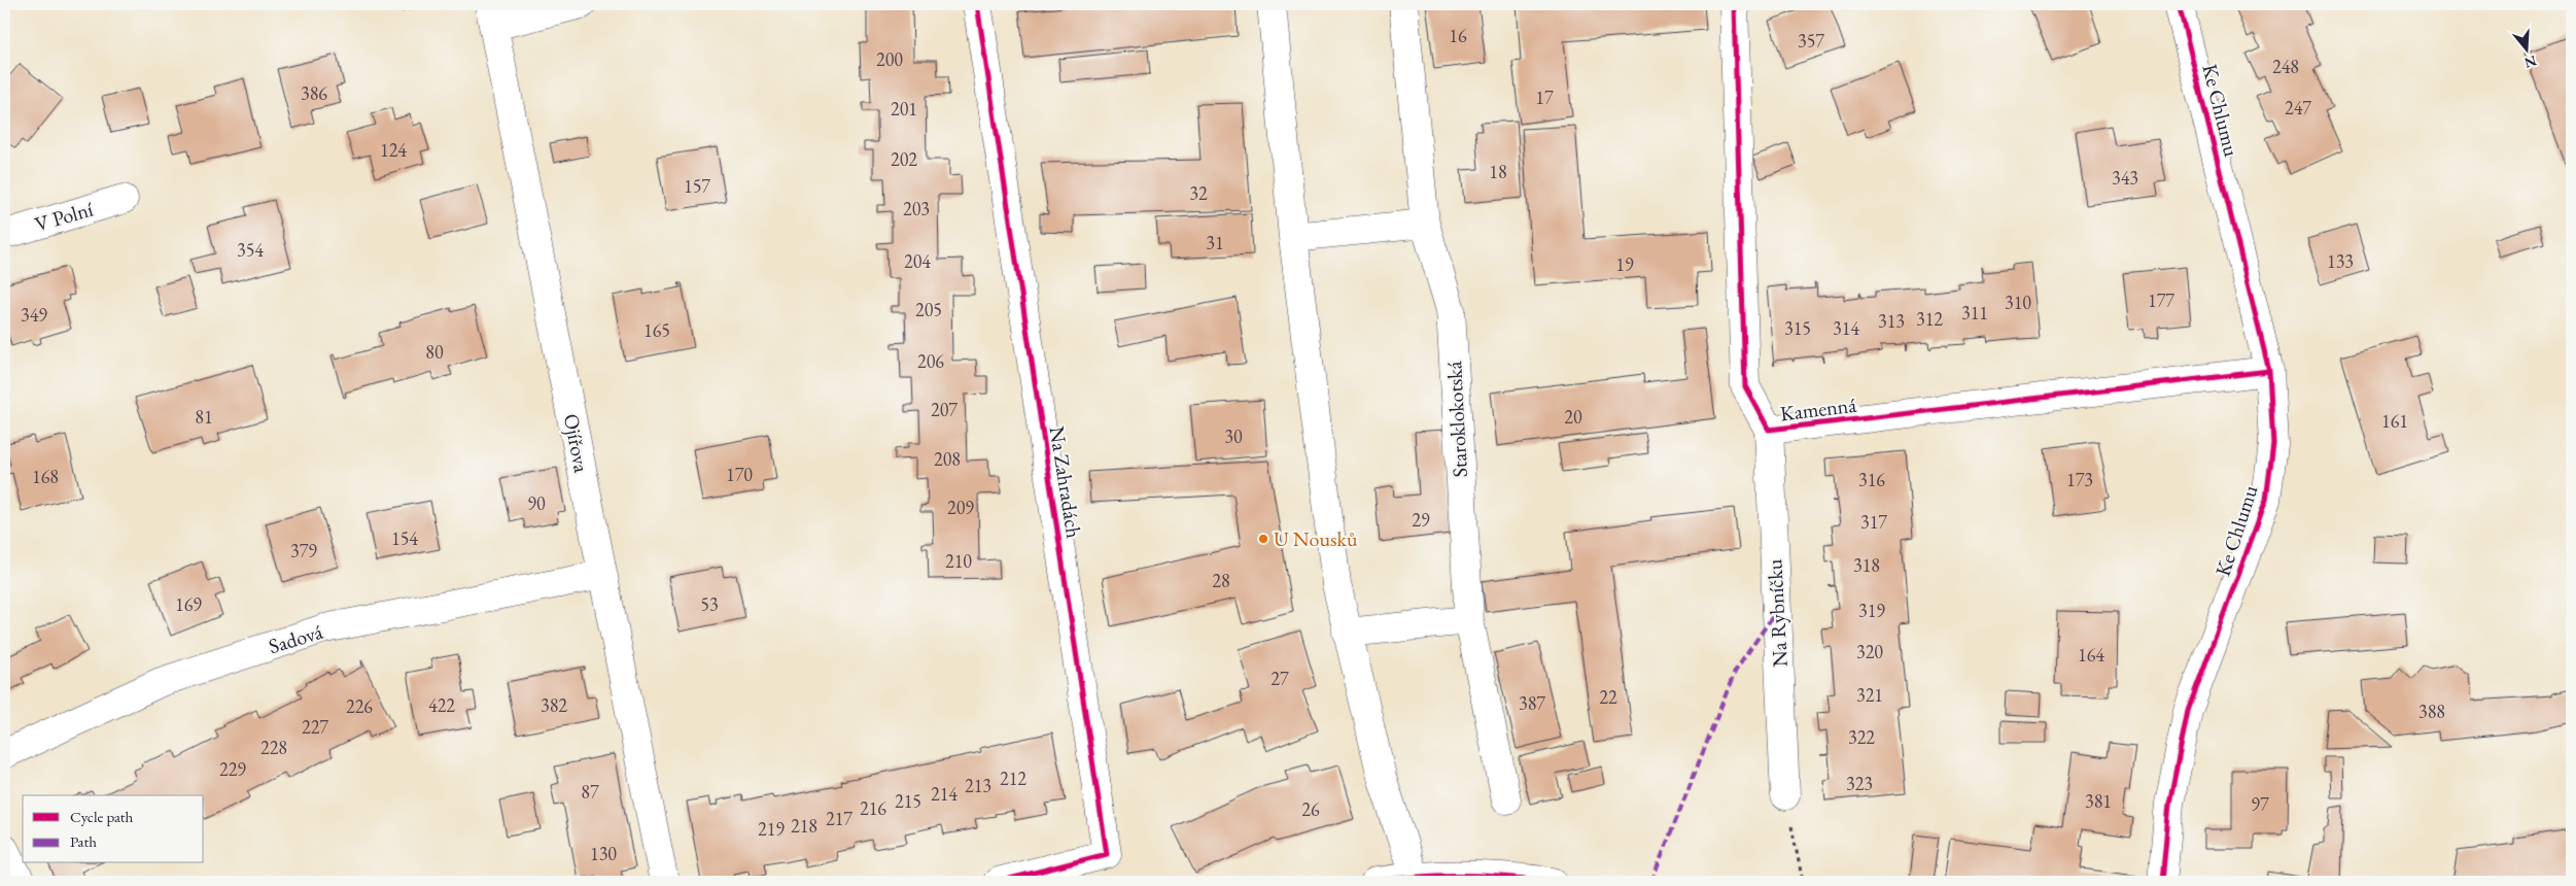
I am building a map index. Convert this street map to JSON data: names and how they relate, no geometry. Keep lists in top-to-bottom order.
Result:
{
  "streets": {
    "street": [
      "Ke Chlumu",
      "V Polní",
      "Kamenná",
      "Staroklokotská",
      "Ojířova",
      "Na Zahradách",
      "Na Rybníčku",
      "Sadová"
    ]
  },
  "crossings": [
    ["Ke Chlumu", "Kamenná"],
    ["Kamenná", "Na Rybníčku"],
    ["Ojířova", "Sadová"]
  ],
  "places": ["U Nousků"],
  "house_numbers": [
    "16",
    "357",
    "200",
    "248",
    "386",
    "17",
    "247",
    "201",
    "124",
    "202",
    "18",
    "343",
    "157",
    "32",
    "203",
    "31",
    "354",
    "204",
    "133",
    "19",
    "177",
    "310",
    "205",
    "311",
    "349",
    "312",
    "313",
    "315",
    "314",
    "165",
    "80",
    "206",
    "207",
    "81",
    "20",
    "161",
    "30",
    "208",
    "170",
    "168",
    "316",
    "173",
    "90",
    "209",
    "29",
    "317",
    "154",
    "379",
    "210",
    "318",
    "28",
    "169",
    "53",
    "319",
    "320",
    "164",
    "27",
    "321",
    "22",
    "387",
    "422",
    "382",
    "226",
    "388",
    "227",
    "322",
    "228",
    "229",
    "212",
    "323",
    "213",
    "87",
    "214",
    "215",
    "381",
    "97",
    "216",
    "26",
    "217",
    "218",
    "219",
    "130"
  ],
  "legend": ["Cycle path", "Path"],
  "north": "bottom"
}
